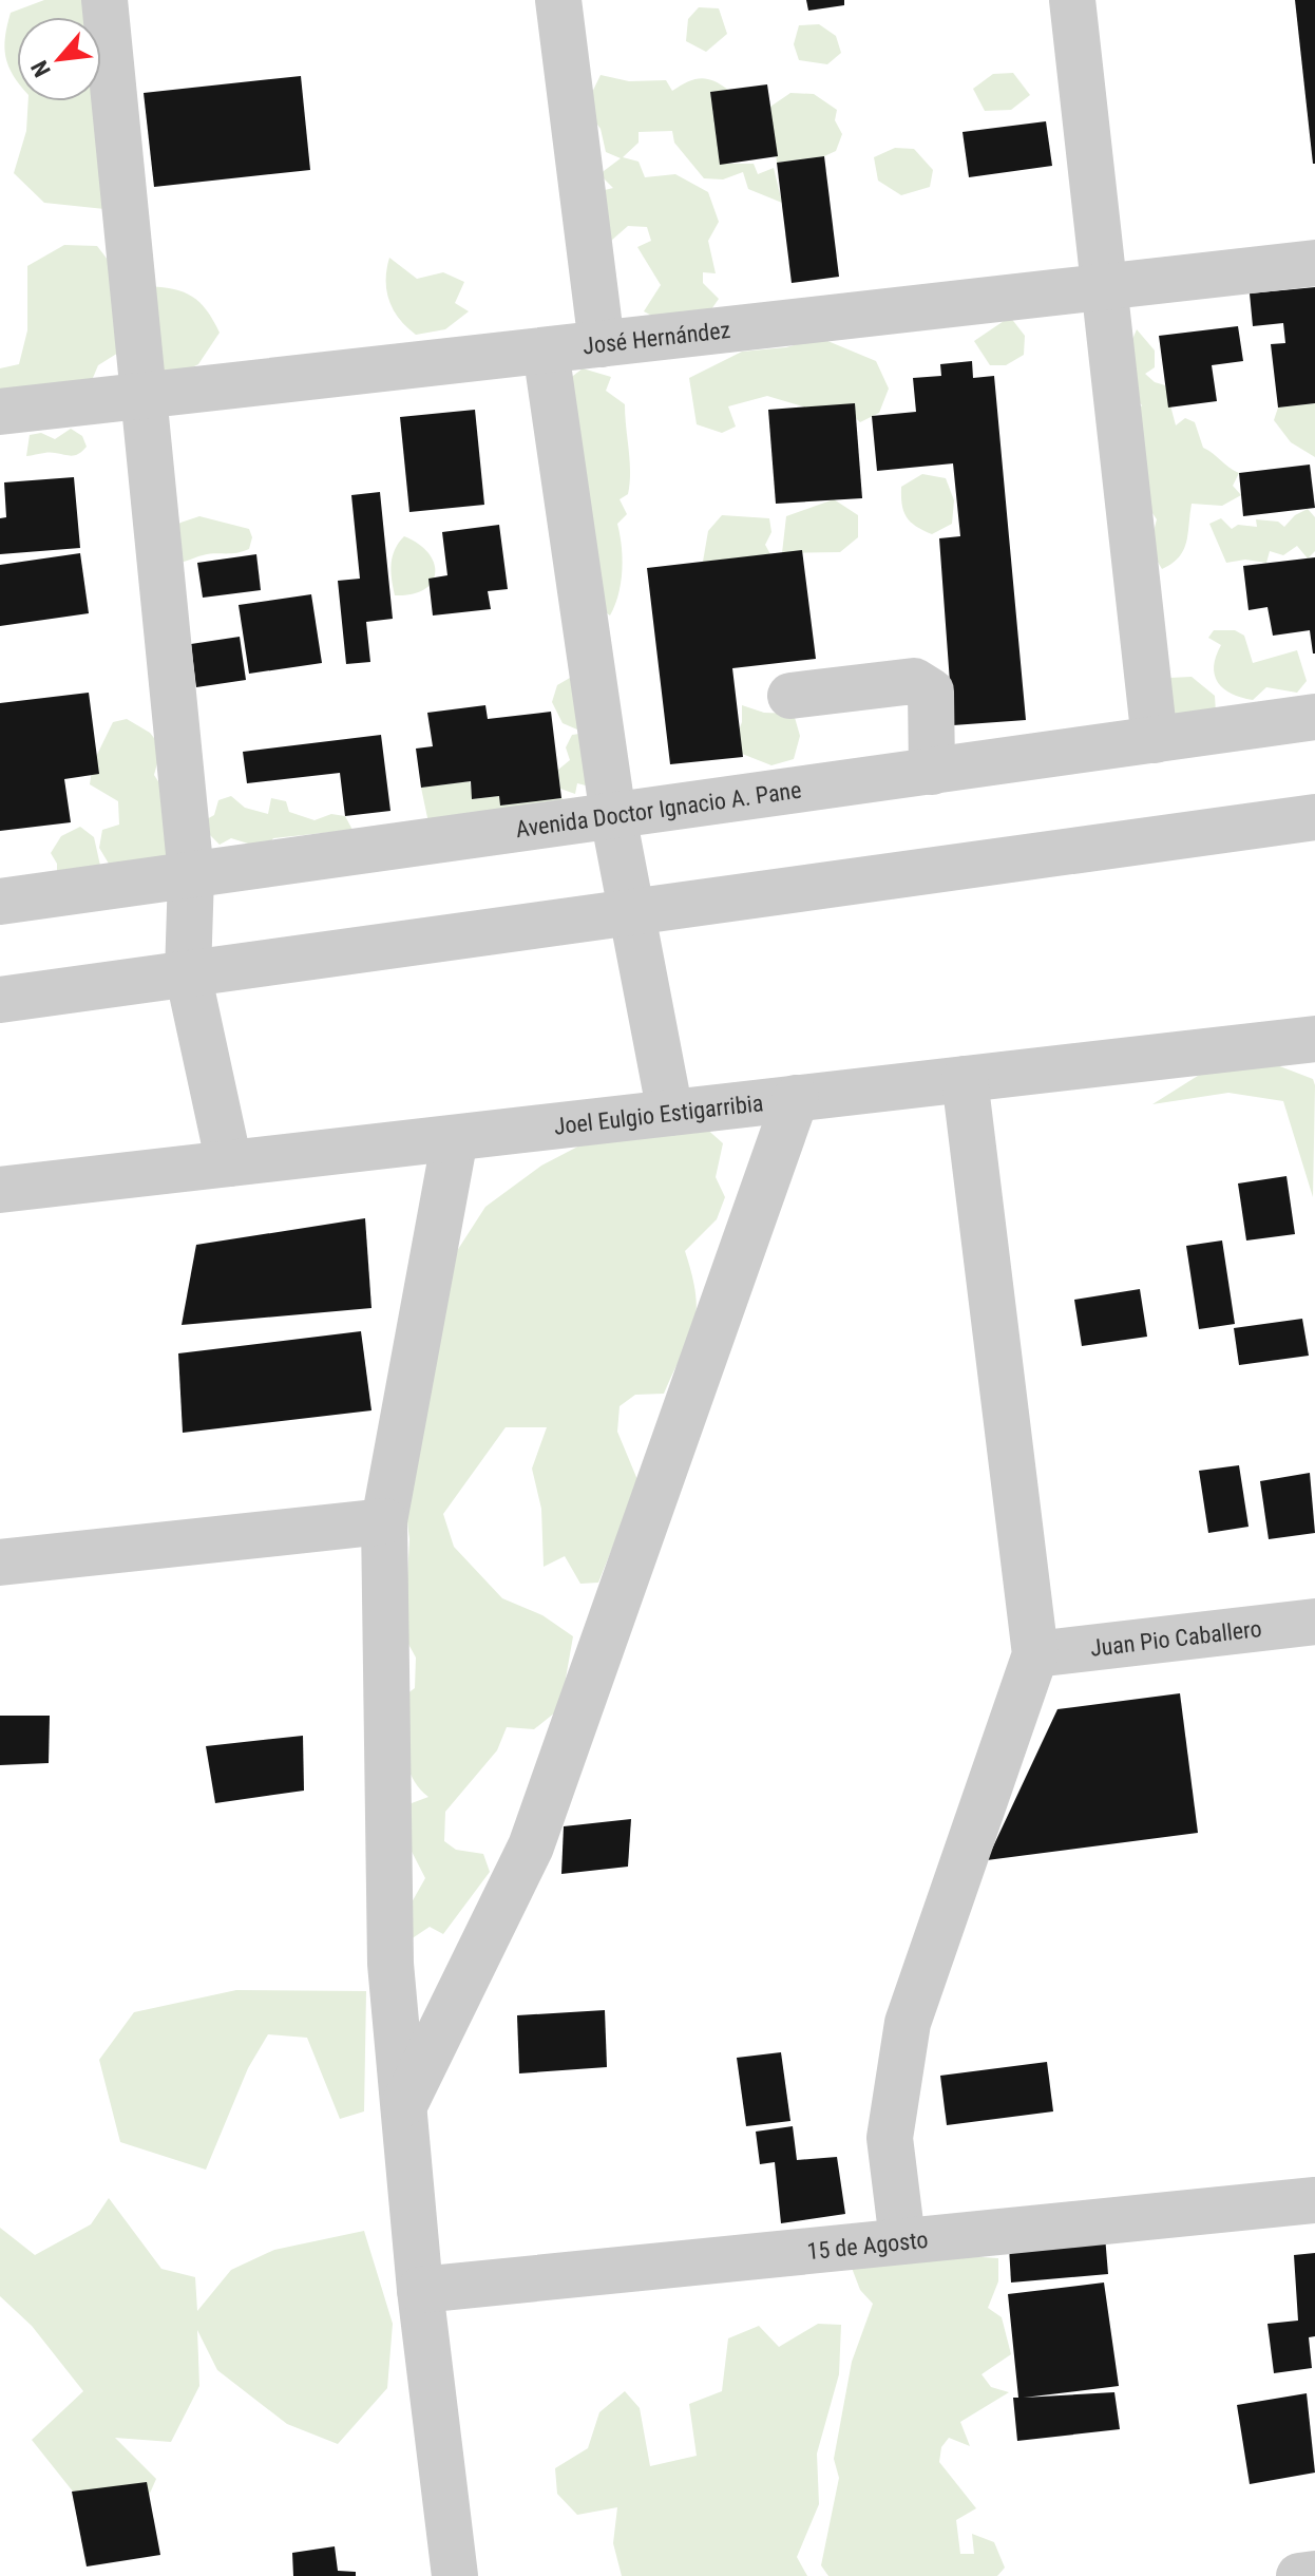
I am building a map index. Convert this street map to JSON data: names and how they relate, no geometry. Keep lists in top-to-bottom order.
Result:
{
  "streets": {
    "street": [
      "José Hernández",
      "Avenida Doctor Ignacio A. Pane",
      "Joel Eulgio Estigarribia",
      "Juan Pio Caballero",
      "15 de Agosto"
    ]
  },
  "north": "bottom left"
}
